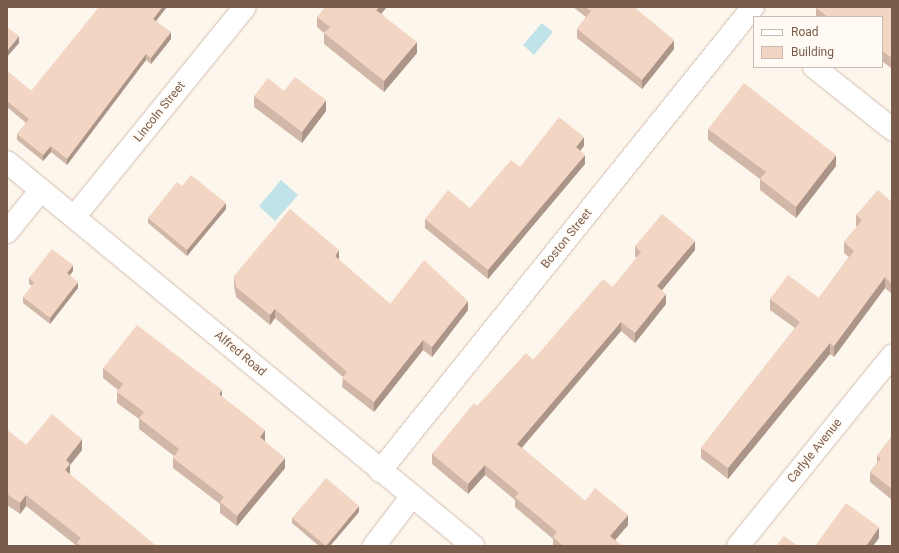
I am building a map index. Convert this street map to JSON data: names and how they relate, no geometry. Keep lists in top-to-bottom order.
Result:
{
  "streets": {
    "street": [
      "Lincoln Street",
      "Boston Street",
      "Alfred Road",
      "Carlyle Avenue"
    ]
  },
  "crossings": [
    ["Lincoln Street", "Alfred Road"],
    ["Boston Street", "Alfred Road"]
  ],
  "legend": ["Road", "Building"]
}
